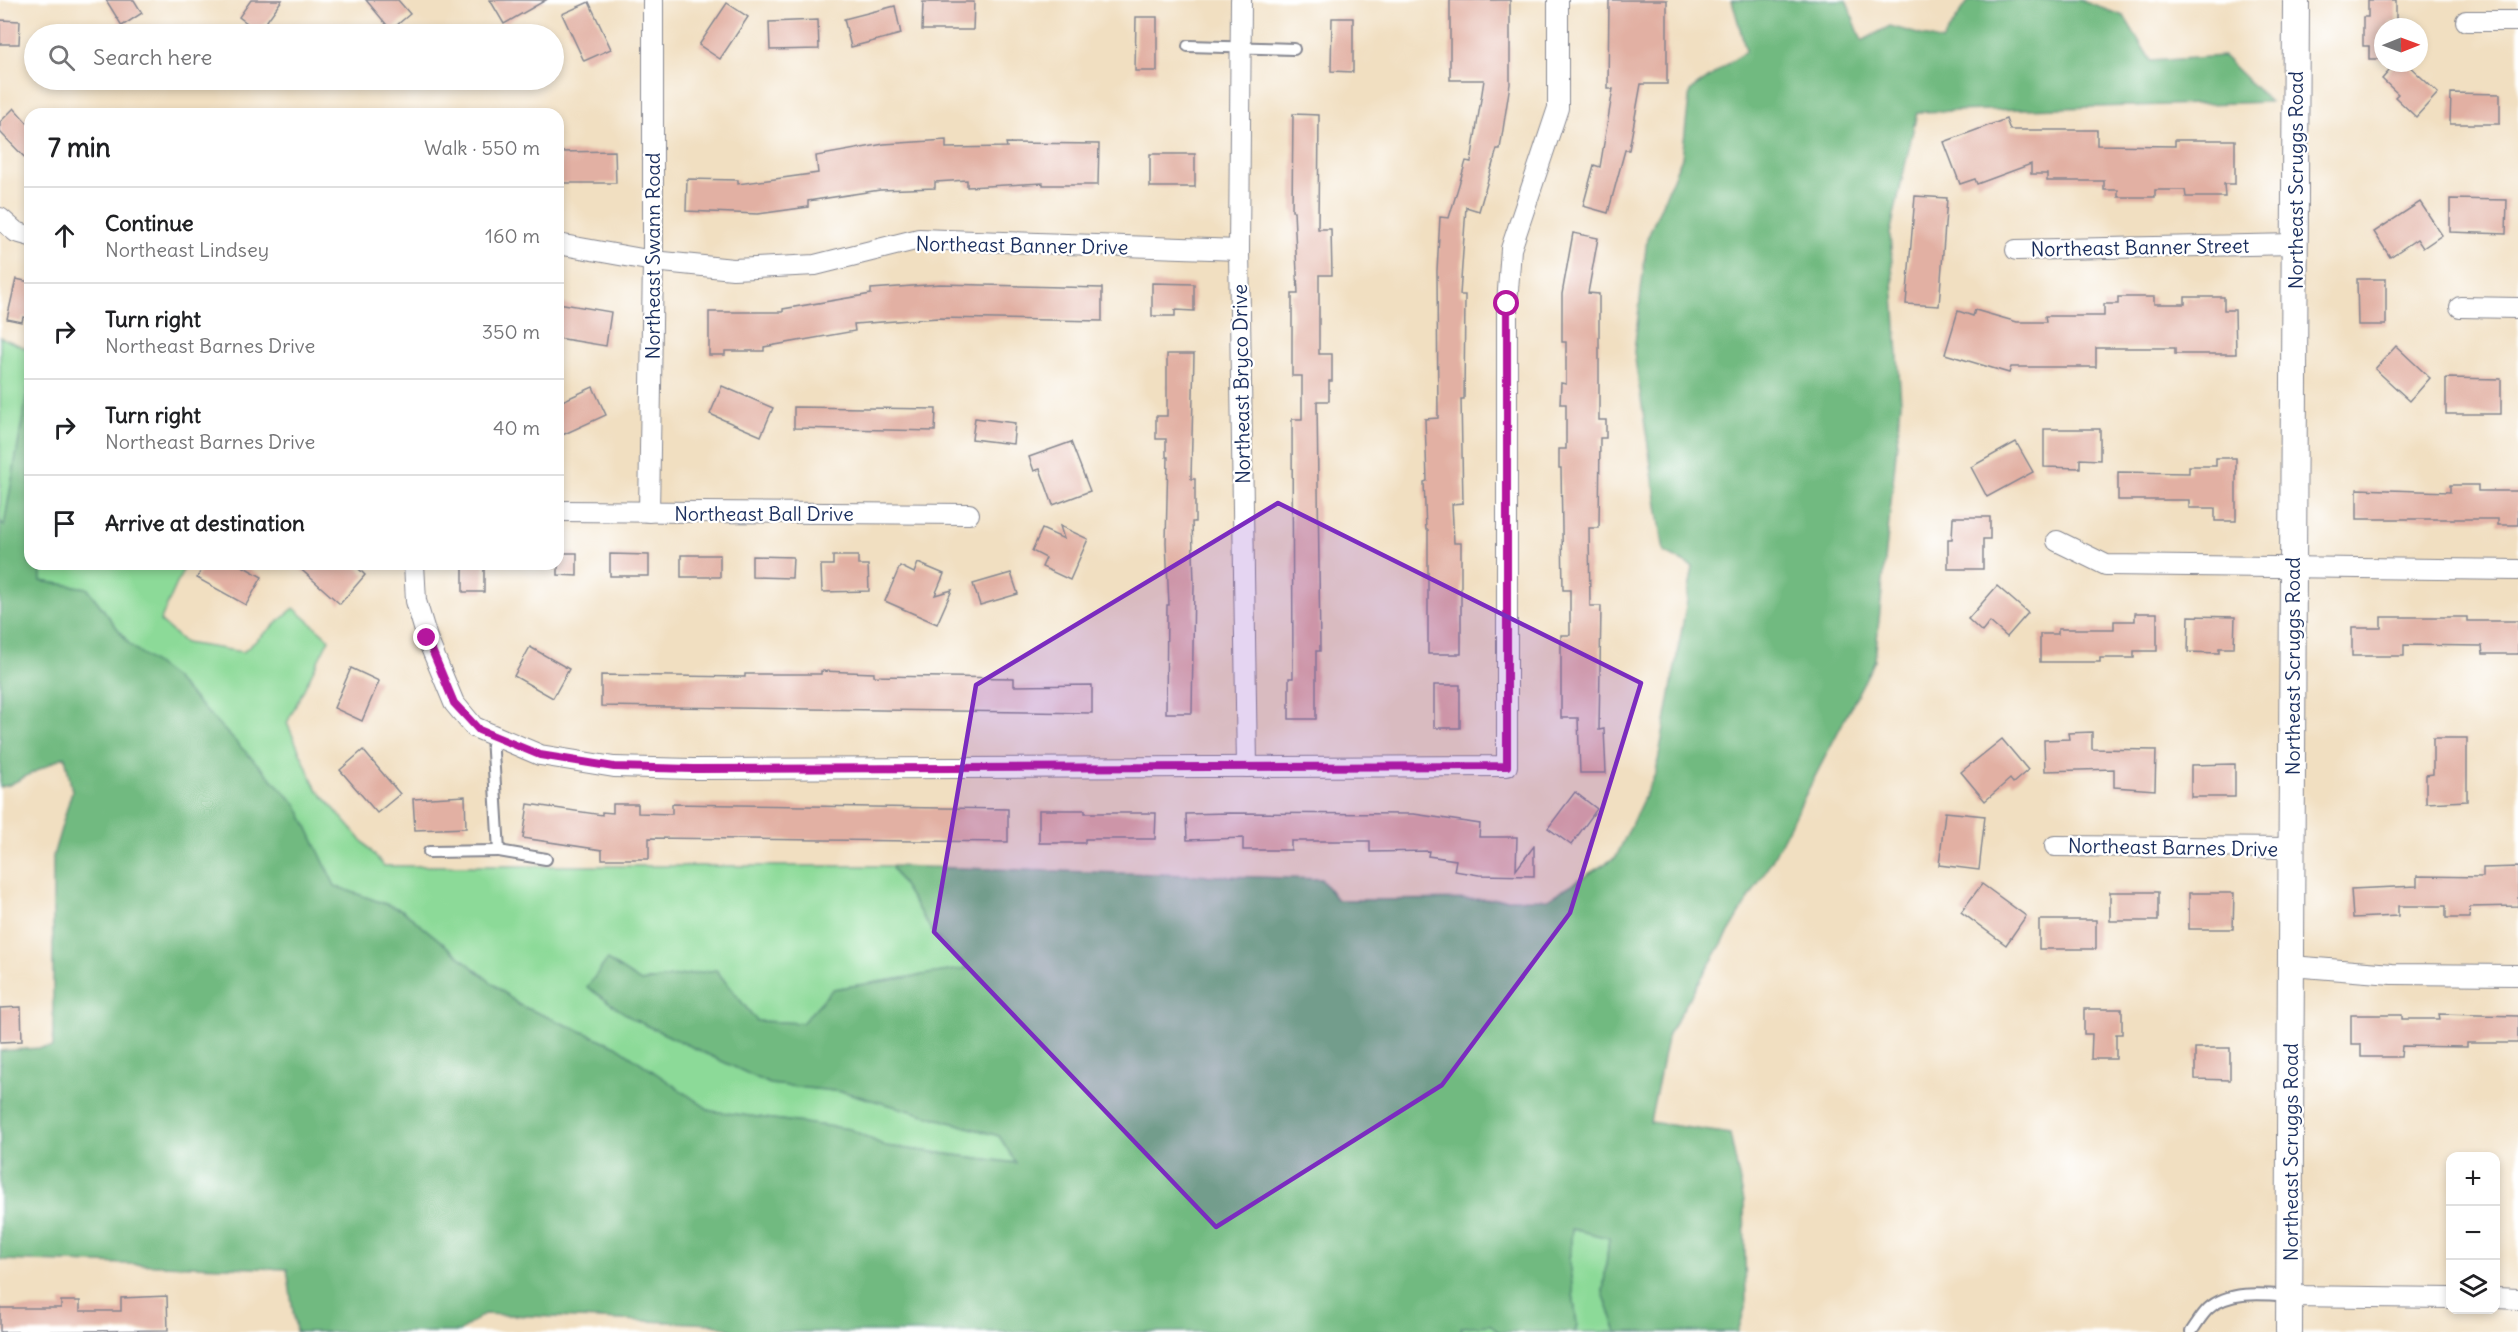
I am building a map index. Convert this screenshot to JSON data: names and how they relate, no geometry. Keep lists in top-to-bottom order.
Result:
{
  "streets": {
    "street": [
      "Northeast Scruggs Road",
      "Northeast Banner Drive",
      "Northeast Banner Street",
      "Northeast Swann Road",
      "Northeast Bryco Drive",
      "Northeast Ball Drive",
      "Northeast Barnes Drive"
    ]
  },
  "crossings": [
    ["Northeast Scruggs Road", "Northeast Banner Street"],
    ["Northeast Scruggs Road", "Northeast Barnes Drive"],
    ["Northeast Banner Drive", "Northeast Swann Road"],
    ["Northeast Banner Drive", "Northeast Bryco Drive"],
    ["Northeast Swann Road", "Northeast Ball Drive"]
  ],
  "north": "right",
  "page": {
    "search": "Search here",
    "heading": ["7 min", "Walk · 550 m"],
    "list": [
      ["Continue", "Northeast Lindsey", "160 m"],
      ["Turn right", "Northeast Barnes Drive", "350 m"],
      ["Turn right", "Northeast Barnes Drive", "40 m"],
      "Arrive at destination"
    ],
    "map_buttons": ["+", "−"]
  }
}
